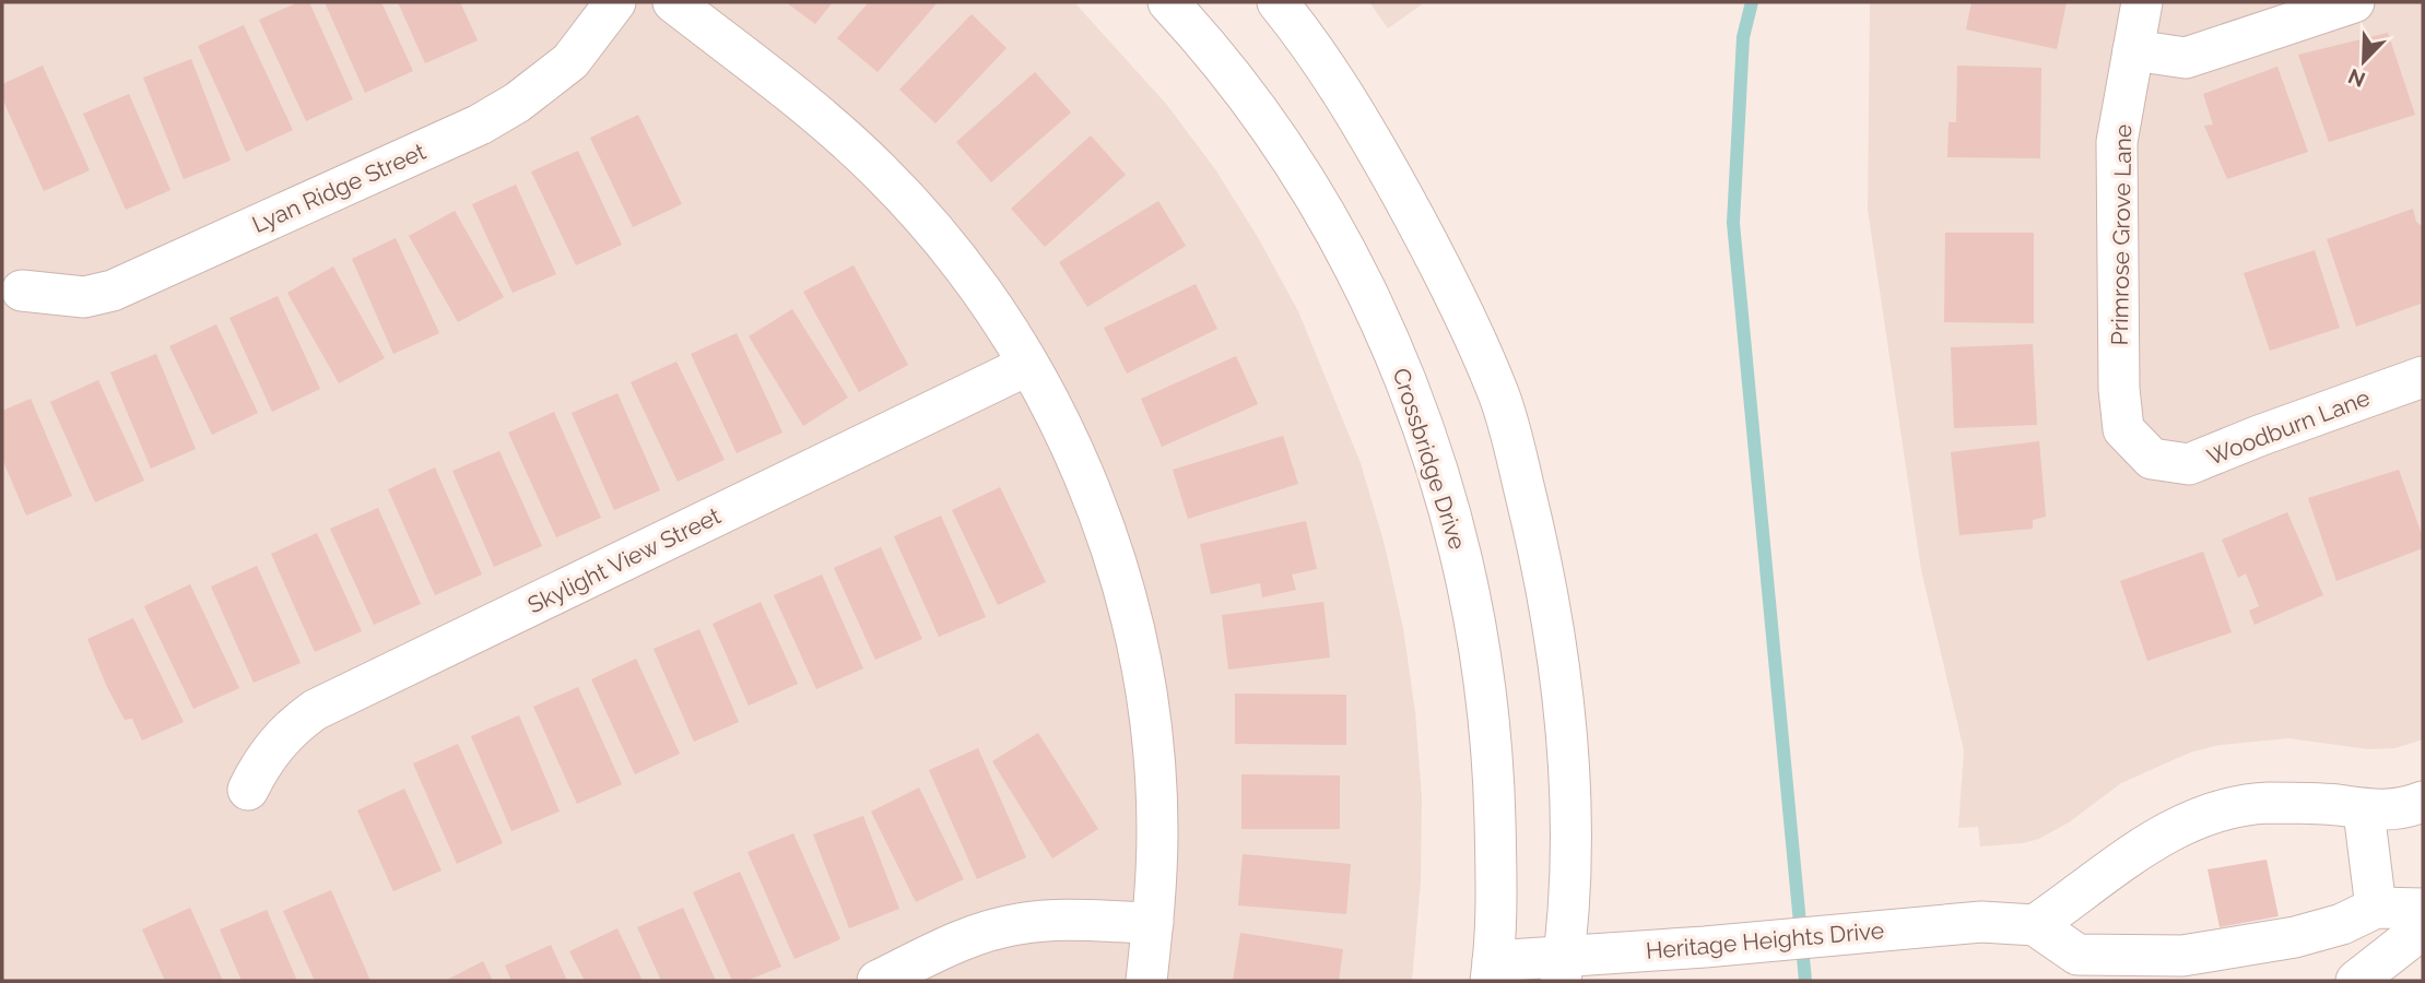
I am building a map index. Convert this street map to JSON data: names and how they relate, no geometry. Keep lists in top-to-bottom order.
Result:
{
  "streets": {
    "street": [
      "Lyan Ridge Street",
      "Primrose Grove Lane",
      "Woodburn Lane",
      "Crossbridge Drive",
      "Skylight View Street",
      "Heritage Heights Drive"
    ]
  },
  "crossings": [
    ["Primrose Grove Lane", "Woodburn Lane"],
    ["Crossbridge Drive", "Heritage Heights Drive"]
  ],
  "north": "bottom left"
}
